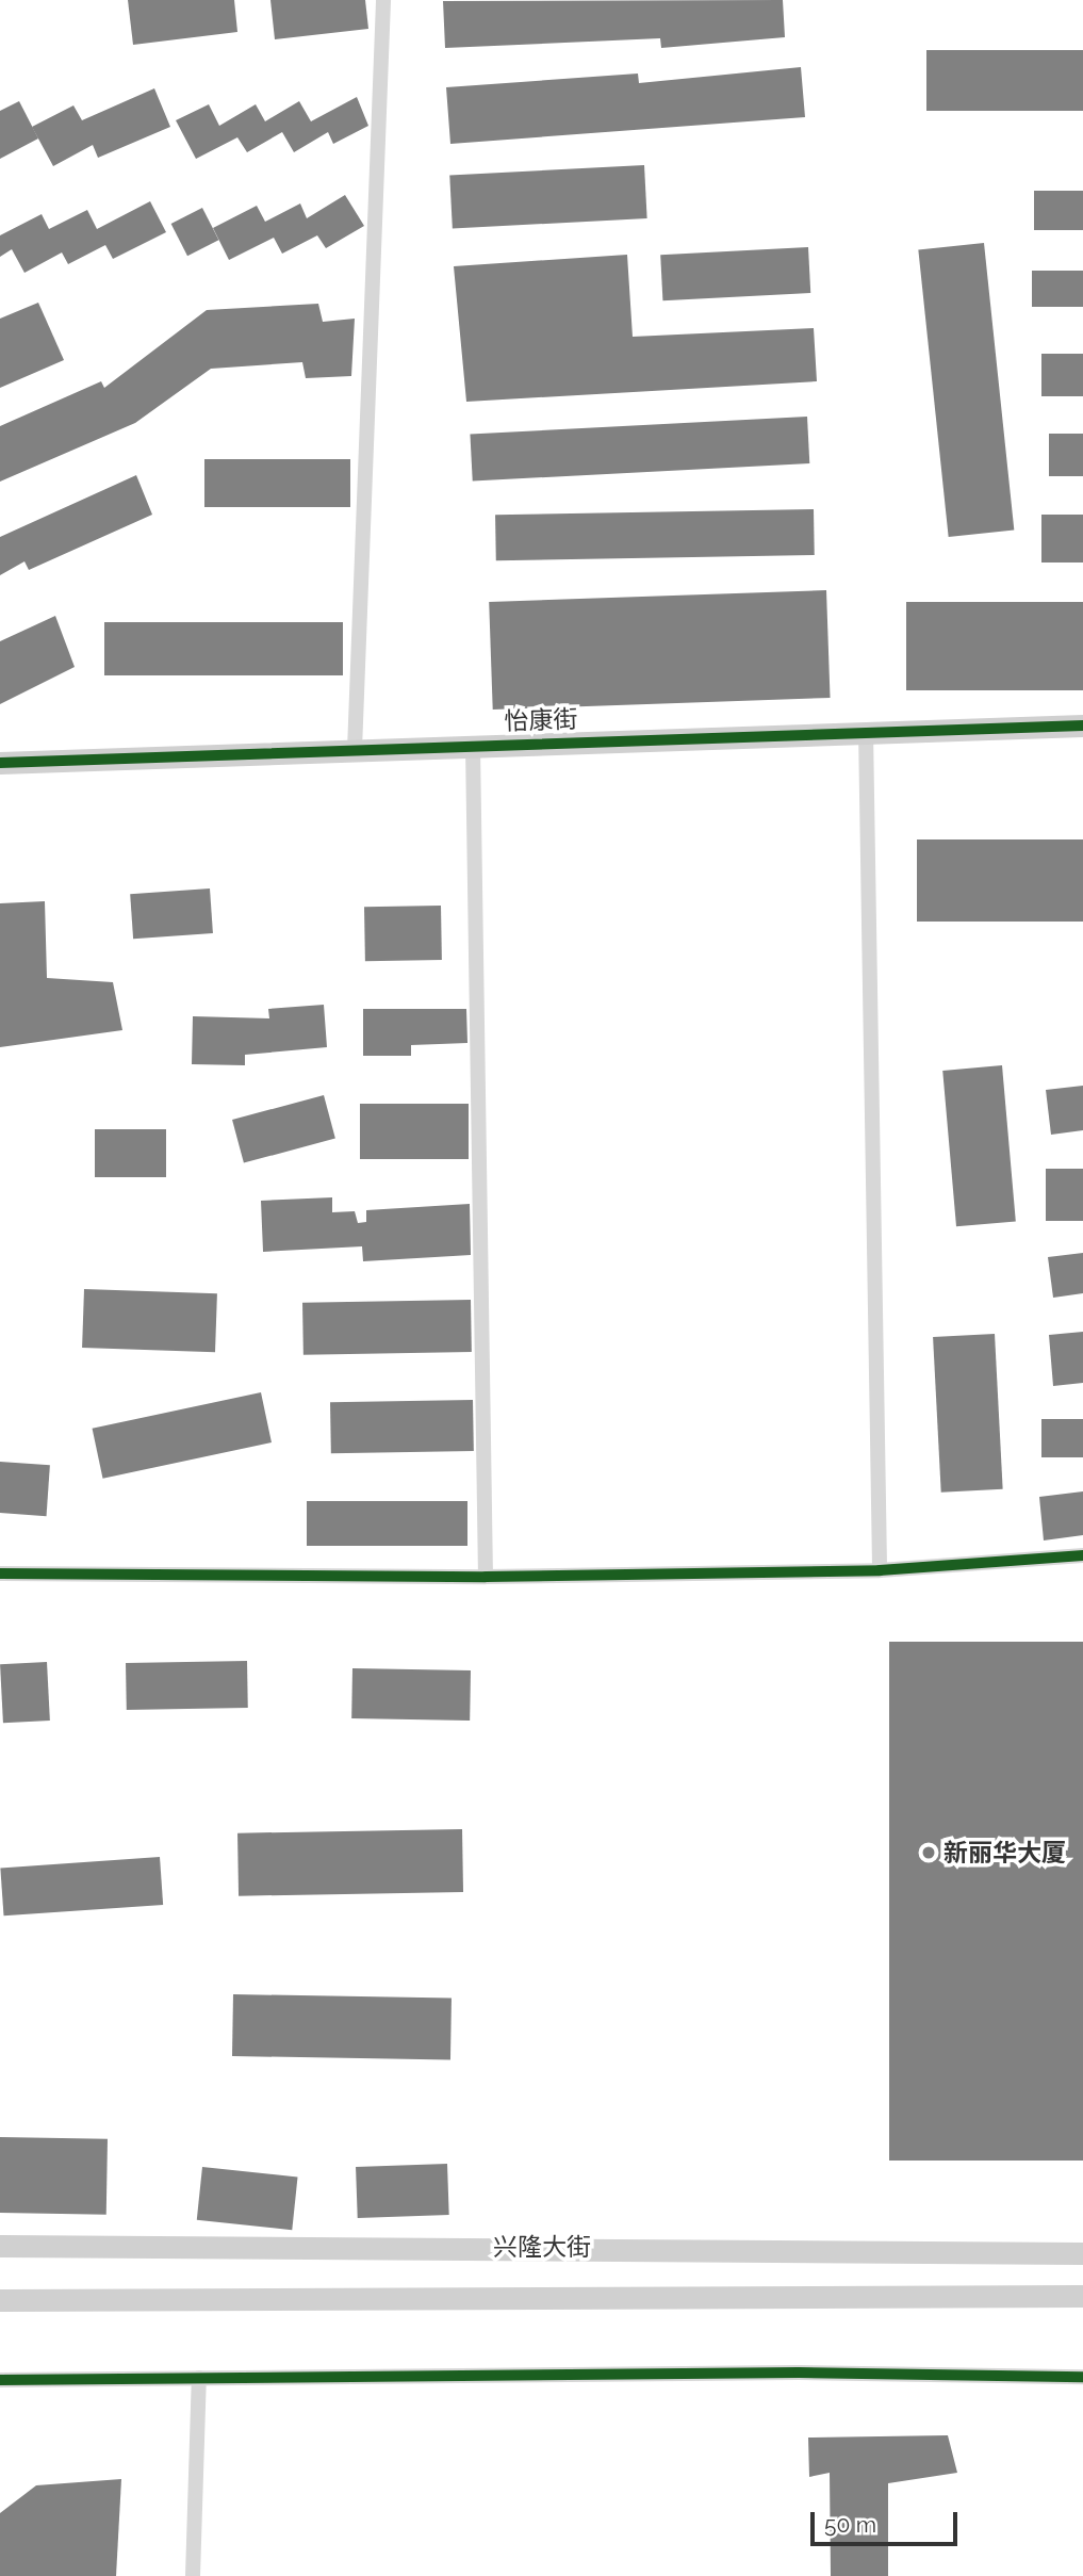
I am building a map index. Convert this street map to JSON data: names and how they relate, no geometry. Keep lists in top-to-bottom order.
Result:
{
  "streets": {
    "main road": ["怡康街", "兴隆大街"]
  },
  "places": ["新丽华大厦"],
  "scale_bar": "50 m"
}
